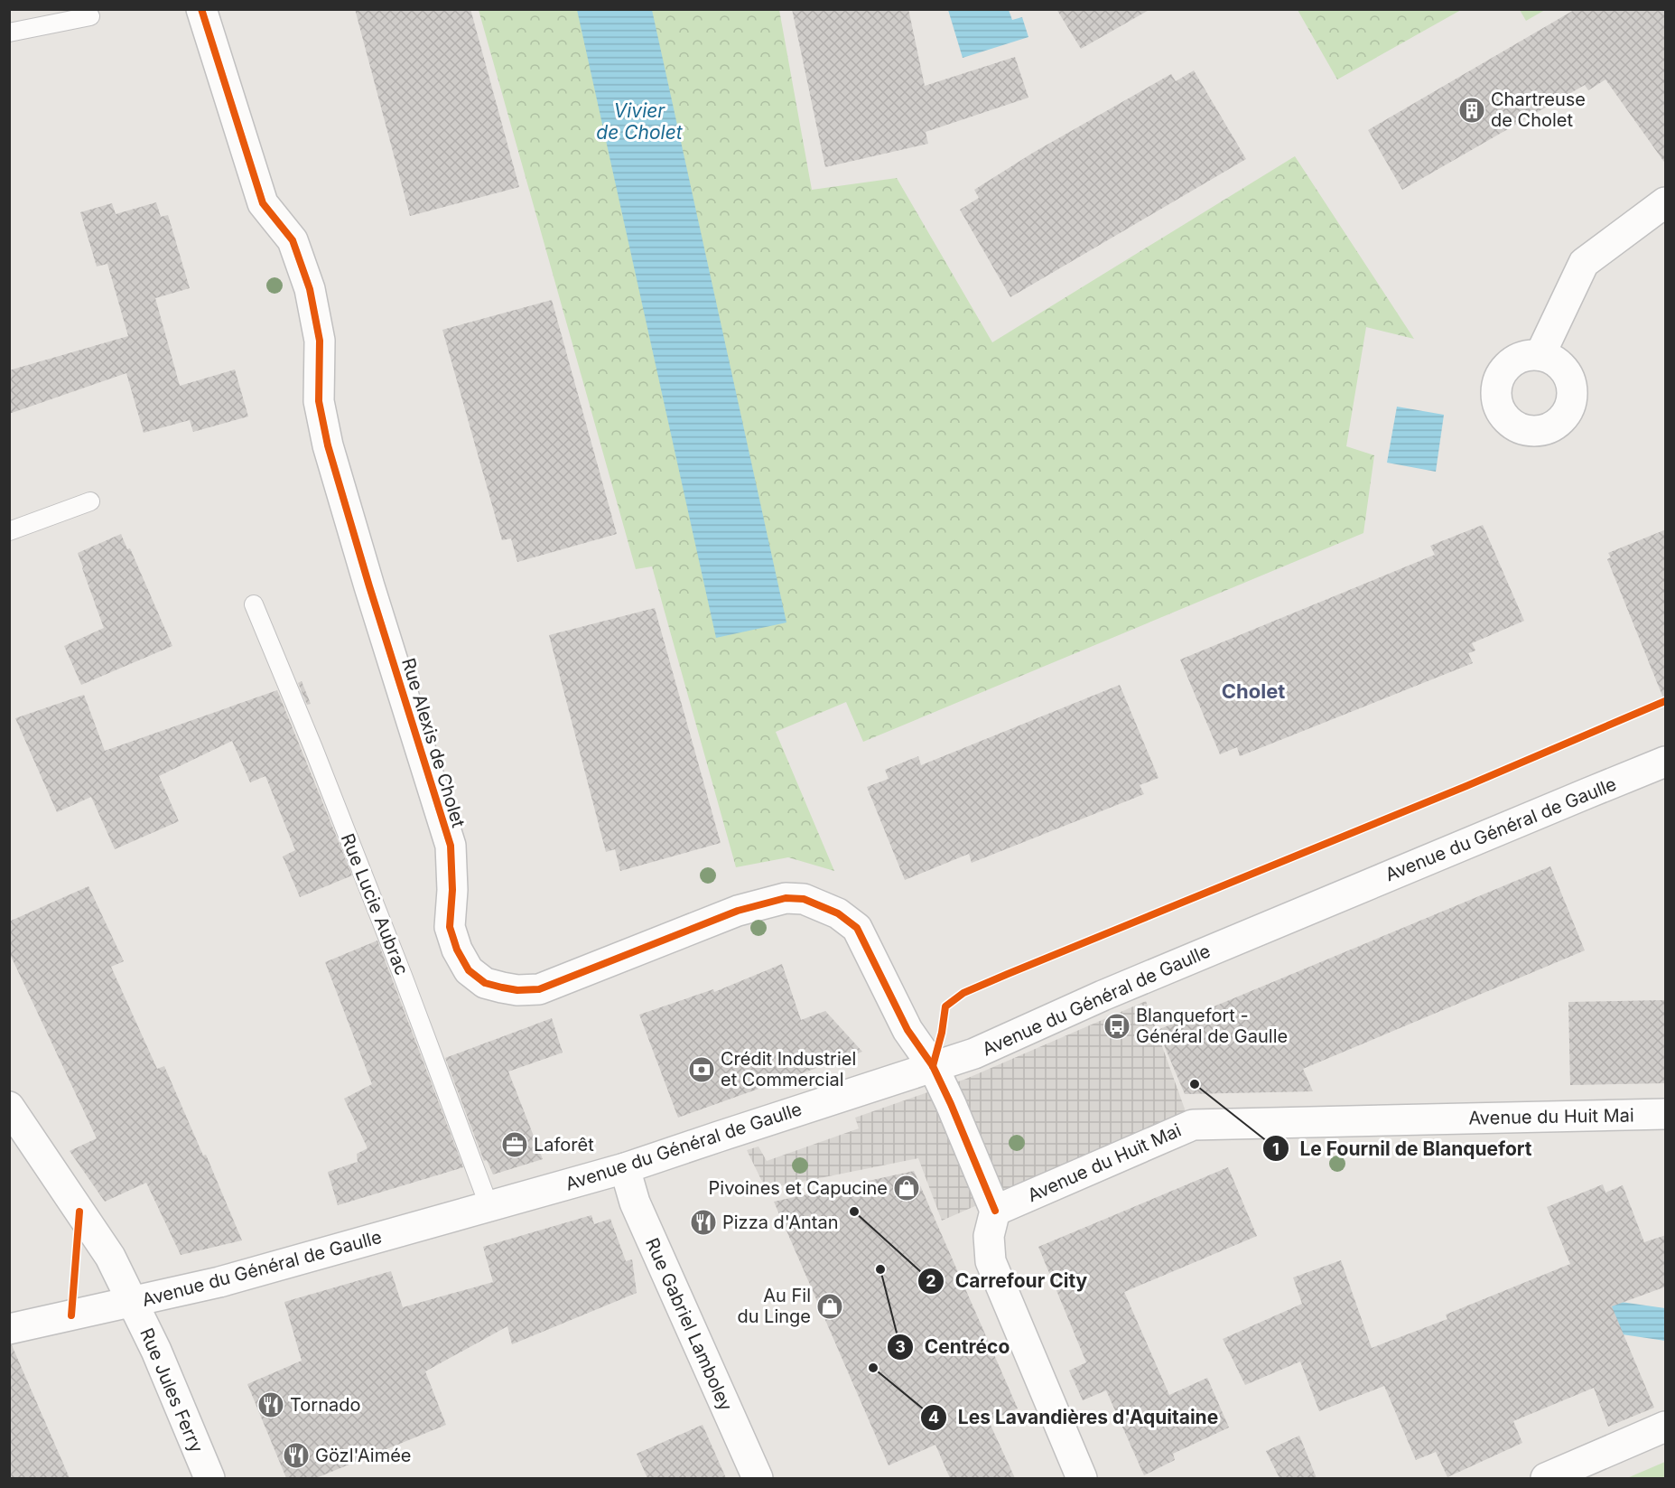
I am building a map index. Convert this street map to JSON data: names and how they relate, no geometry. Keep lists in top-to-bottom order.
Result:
{
  "streets": {
    "street": [
      "Rue Alexis de Cholet",
      "Avenue du Général de Gaulle",
      "Avenue du Huit Mai",
      "Rue Gabriel Lamboley",
      "Rue Jules Ferry"
    ],
    "lane": ["Rue Lucie Aubrac"]
  },
  "crossings": [
    ["Rue Alexis de Cholet", "Avenue du Général de Gaulle"],
    ["Avenue du Général de Gaulle", "Rue Lucie Aubrac"],
    ["Avenue du Général de Gaulle", "Rue Gabriel Lamboley"],
    ["Avenue du Général de Gaulle", "Rue Jules Ferry"]
  ],
  "districts": ["Cholet"],
  "water": ["Vivier de Cholet"],
  "places": {
    "building": ["Chartreuse de Cholet"],
    "bus stop": ["Blanquefort - Général de Gaulle"],
    "bank": ["Crédit Industriel et Commercial"],
    "other": [
      "Le Fournil de Blanquefort",
      "Carrefour City",
      "Centréco",
      "Les Lavandières d'Aquitaine"
    ],
    "office": ["Laforêt"],
    "shop": ["Pivoines et Capucine", "Au Fil du Linge"],
    "restaurant": ["Pizza d'Antan", "Tornado", "Gözl'Aimée"]
  }
}
